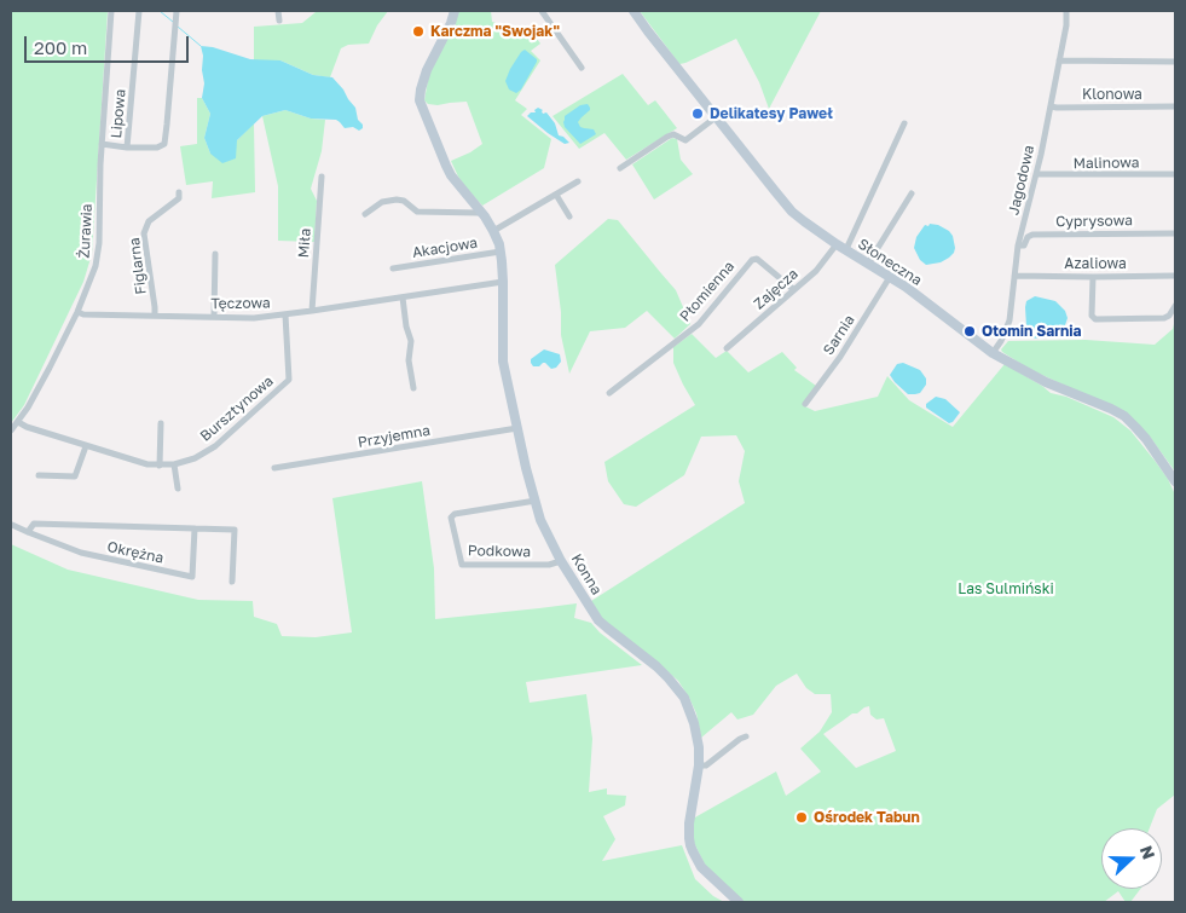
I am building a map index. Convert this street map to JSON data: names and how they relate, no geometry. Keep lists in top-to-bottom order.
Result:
{
  "streets": {
    "street": [
      "Klonowa",
      "Lipowa",
      "Malinowa",
      "Jagodowa",
      "Cyprysowa",
      "Żurawia",
      "Miła",
      "Akacjowa",
      "Słoneczna",
      "Azaliowa",
      "Figlarna",
      "Zajęcza",
      "Płomienna",
      "Tęczowa",
      "Sarnia",
      "Bursztynowa",
      "Przyjemna",
      "Podkowa",
      "Okrężna",
      "Konna"
    ]
  },
  "crossings": [
    ["Klonowa", "Jagodowa"],
    ["Malinowa", "Jagodowa"],
    ["Jagodowa", "Cyprysowa"],
    ["Jagodowa", "Słoneczna"],
    ["Jagodowa", "Azaliowa"],
    ["Żurawia", "Tęczowa"],
    ["Żurawia", "Bursztynowa"],
    ["Miła", "Tęczowa"],
    ["Akacjowa", "Konna"],
    ["Słoneczna", "Zajęcza"],
    ["Słoneczna", "Sarnia"],
    ["Figlarna", "Tęczowa"],
    ["Zajęcza", "Płomienna"],
    ["Tęczowa", "Bursztynowa"],
    ["Tęczowa", "Konna"],
    ["Przyjemna", "Konna"],
    ["Podkowa", "Konna"]
  ],
  "parks": ["Las Sulmiński"],
  "places": [
    "Karczma \"Swojak\"",
    "Delikatesy Paweł",
    "Otomin Sarnia",
    "Ośrodek Tabun"
  ],
  "scale_bar": "200 m",
  "north": "right"
}
